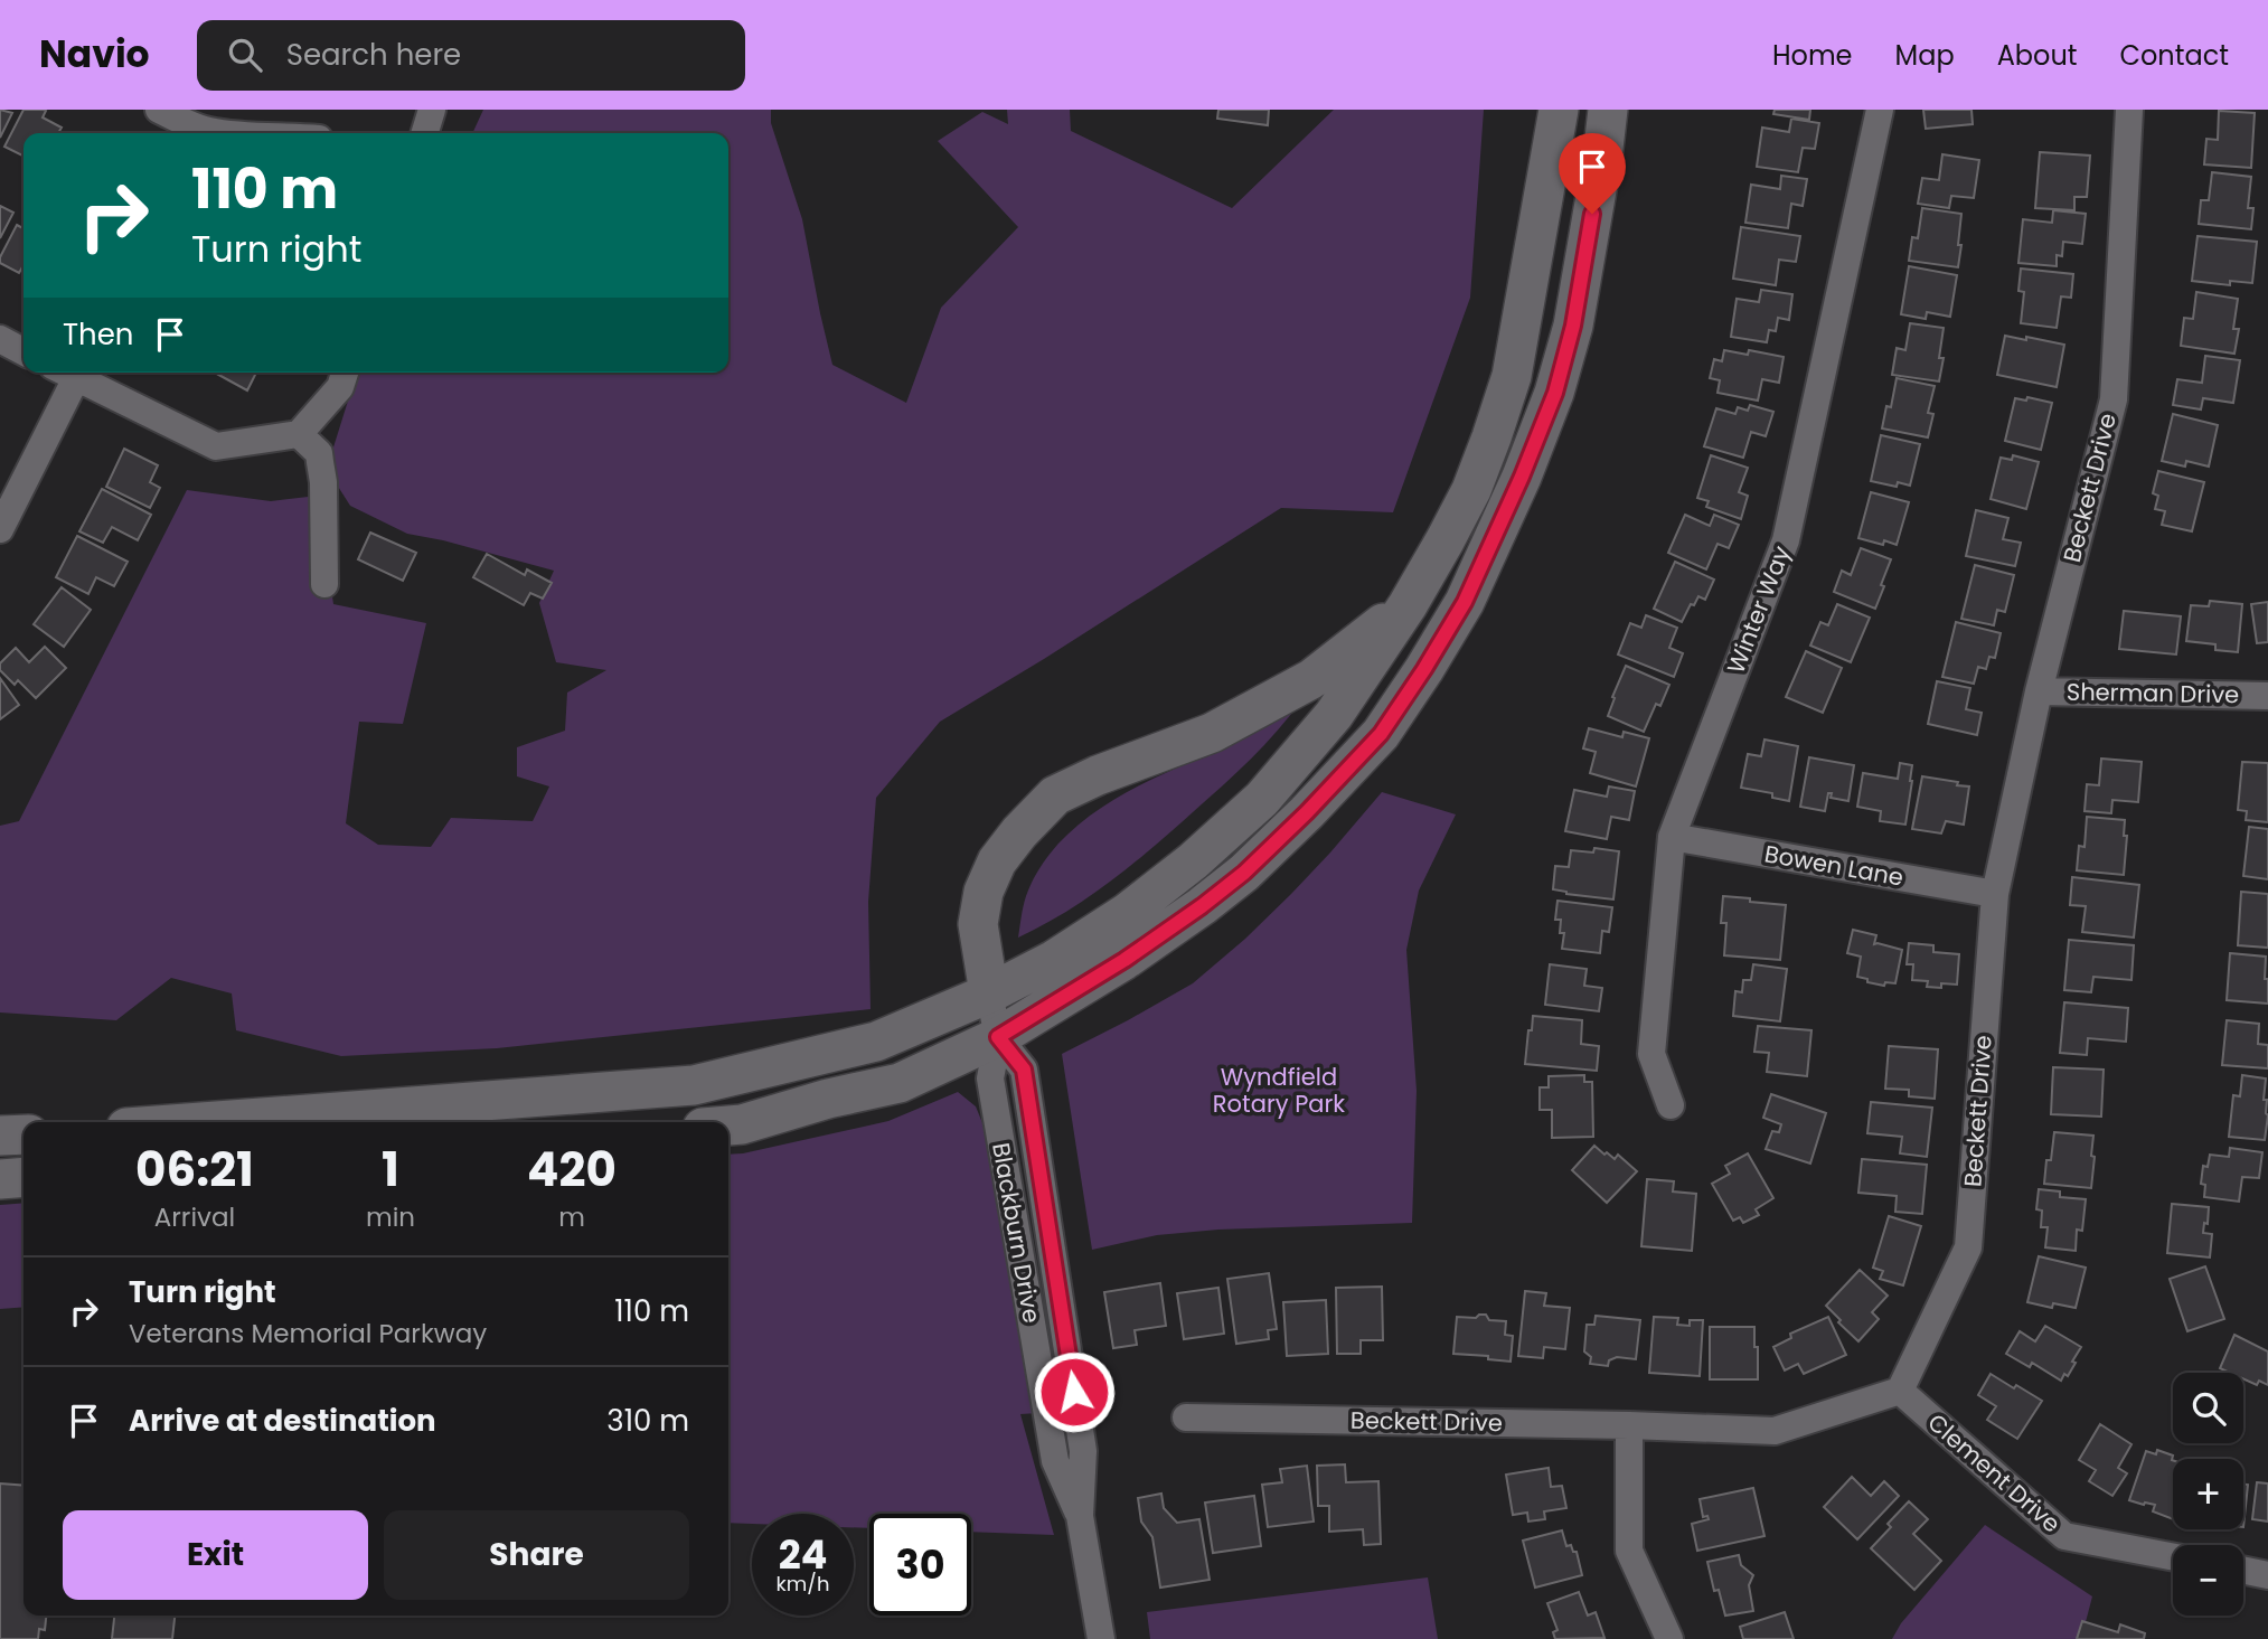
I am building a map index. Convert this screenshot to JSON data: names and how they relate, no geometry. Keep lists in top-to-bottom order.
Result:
{
  "streets": {
    "street": [
      "Beckett Drive",
      "Winter Way",
      "Sherman Drive",
      "Bowen Lane",
      "Blackburn Drive",
      "Clement Drive"
    ]
  },
  "crossings": [
    ["Beckett Drive", "Sherman Drive"],
    ["Beckett Drive", "Bowen Lane"],
    ["Beckett Drive", "Clement Drive"],
    ["Winter Way", "Bowen Lane"]
  ],
  "parks": ["Wyndfield Rotary Park"],
  "page": {
    "header": "Navio",
    "search": "Search here",
    "nav": [
      "Home",
      "Map",
      "About",
      "Contact"
    ],
    "turn": ["110 m", "Turn right"],
    "then": "Then",
    "eta": [
      "06:21",
      "Arrival",
      "1",
      "min",
      "420",
      "m"
    ],
    "list": [
      {
        "name": "Turn right",
        "note": "Veterans Memorial Parkway",
        "value": "110 m"
      },
      {
        "name": "Arrive at destination",
        "value": "310 m"
      }
    ],
    "map_buttons": ["+", "−"],
    "buttons": ["Exit", "Share"],
    "speed": "24 km/h",
    "limit": "30"
  }
}
